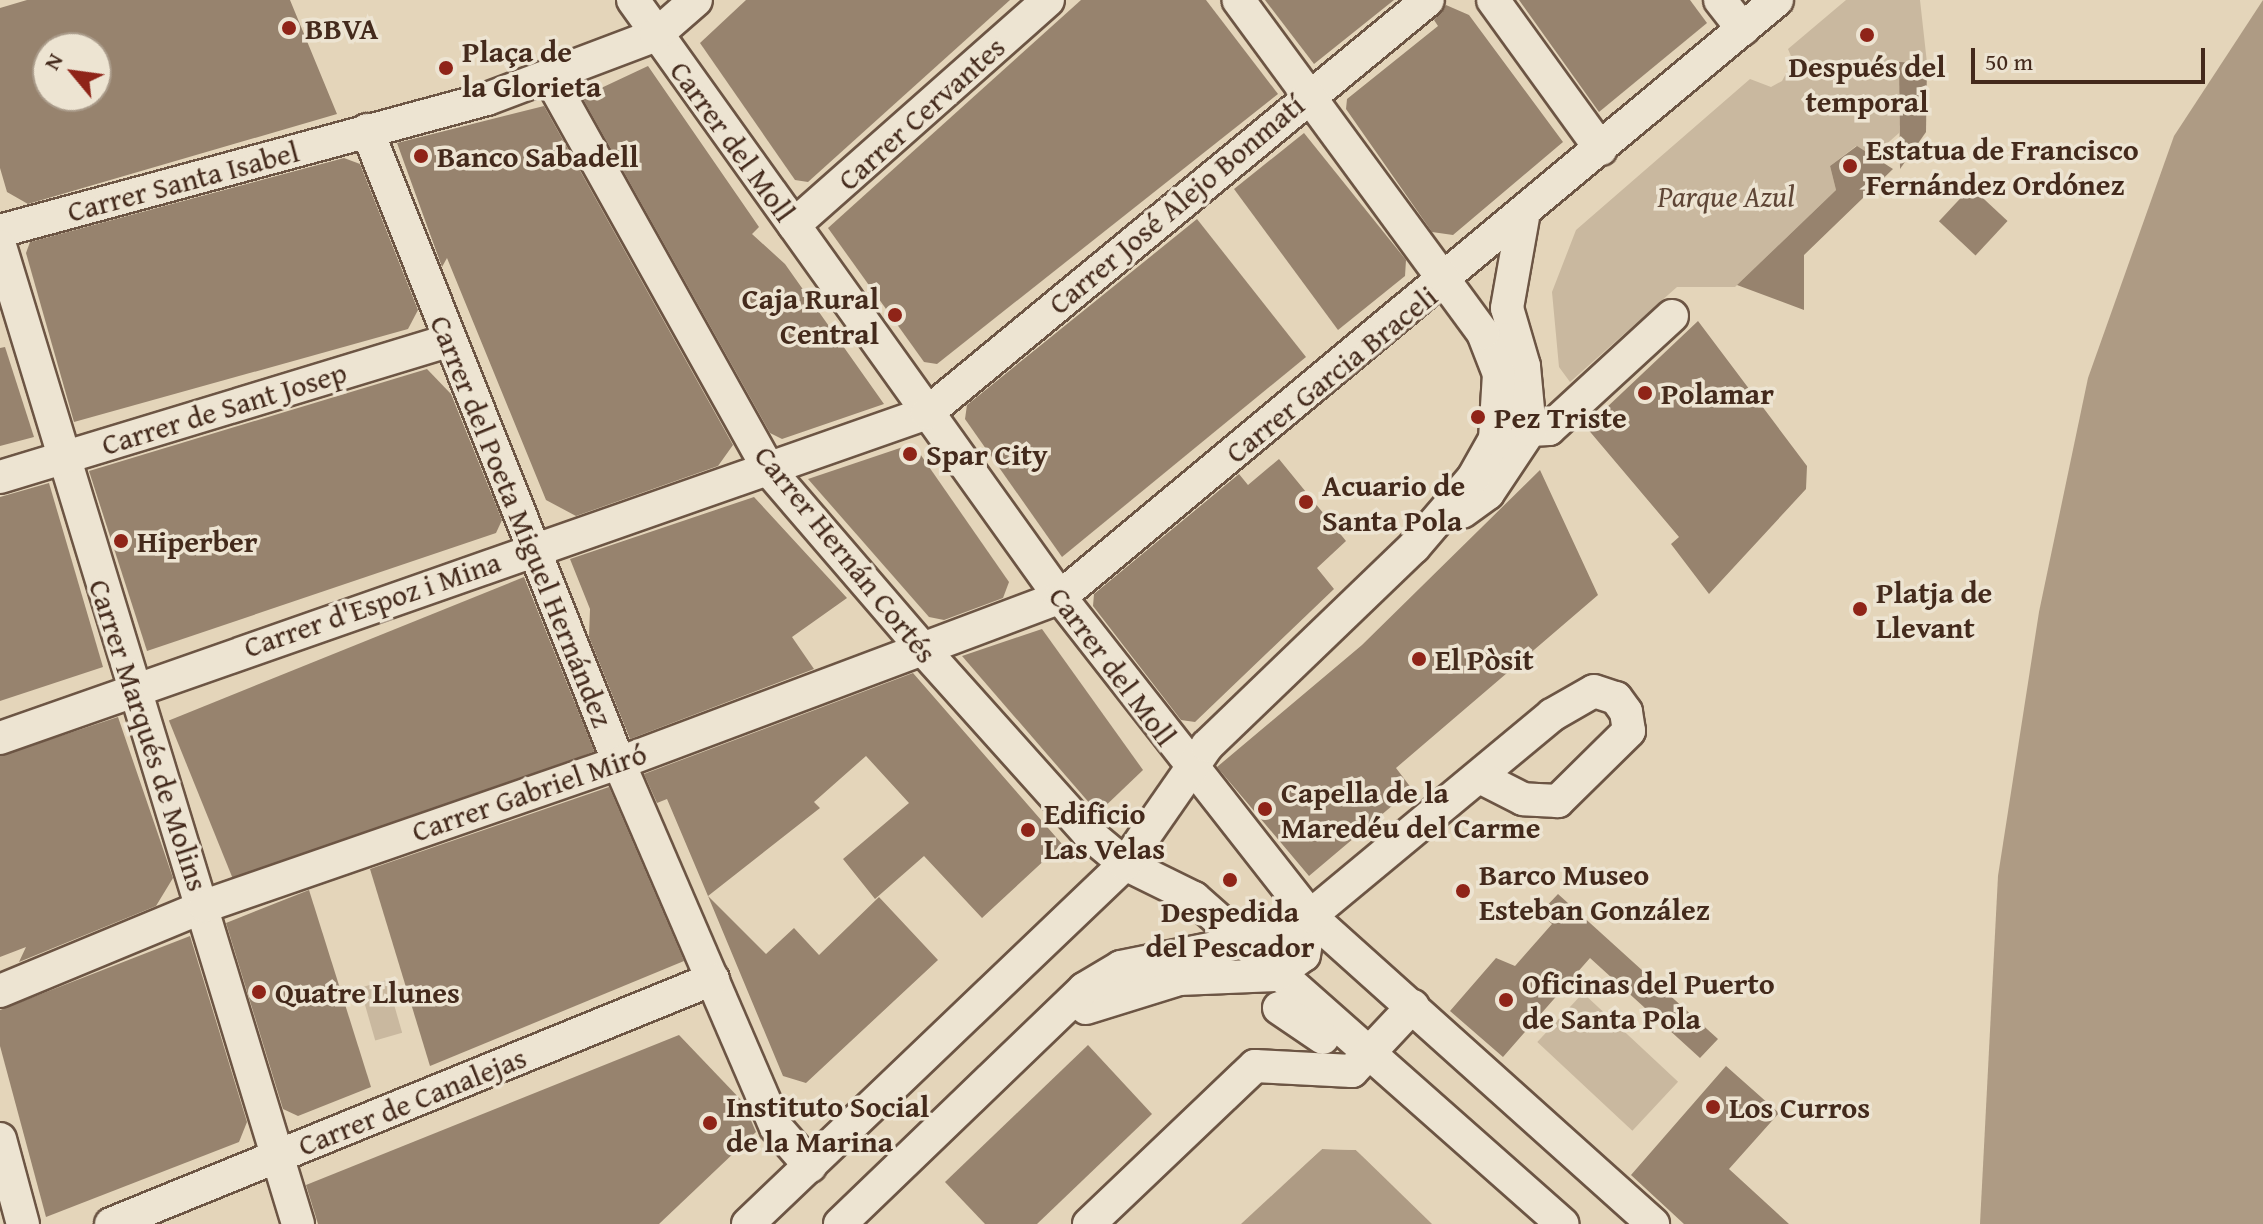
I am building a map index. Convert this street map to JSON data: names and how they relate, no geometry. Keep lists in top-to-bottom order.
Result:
{
  "streets": {
    "street": [
      "Carrer Cervantes",
      "Carrer del Moll",
      "Carrer Santa Isabel",
      "Carrer José Alejo Bonmatí",
      "Carrer Garcia Braceli",
      "Carrer de Sant Josep",
      "Carrer del Poeta Miguel Hernández",
      "Carrer Hernán Cortés",
      "Carrer d'Espoz i Mina",
      "Carrer Marqués de Molins",
      "Carrer Gabriel Miró",
      "Carrer de Canalejas"
    ]
  },
  "crossings": [
    ["Carrer Cervantes", "Carrer del Moll"],
    ["Carrer del Moll", "Carrer José Alejo Bonmatí"],
    ["Carrer del Moll", "Carrer Garcia Braceli"],
    ["Carrer del Moll", "Carrer d'Espoz i Mina"],
    ["Carrer del Moll", "Carrer Gabriel Miró"],
    ["Carrer Santa Isabel", "Carrer del Poeta Miguel Hernández"],
    ["Carrer José Alejo Bonmatí", "Carrer d'Espoz i Mina"],
    ["Carrer Garcia Braceli", "Carrer Gabriel Miró"],
    ["Carrer de Sant Josep", "Carrer del Poeta Miguel Hernández"],
    ["Carrer de Sant Josep", "Carrer Marqués de Molins"],
    ["Carrer del Poeta Miguel Hernández", "Carrer d'Espoz i Mina"],
    ["Carrer del Poeta Miguel Hernández", "Carrer Gabriel Miró"],
    ["Carrer del Poeta Miguel Hernández", "Carrer de Canalejas"],
    ["Carrer Hernán Cortés", "Carrer d'Espoz i Mina"],
    ["Carrer Hernán Cortés", "Carrer Gabriel Miró"],
    ["Carrer d'Espoz i Mina", "Carrer Marqués de Molins"],
    ["Carrer Marqués de Molins", "Carrer Gabriel Miró"],
    ["Carrer Marqués de Molins", "Carrer de Canalejas"]
  ],
  "parks": ["Parque Azul"],
  "places": [
    "BBVA",
    "Después del temporal",
    "Plaça de la Glorieta",
    "Banco Sabadell",
    "Estatua de Francisco Fernández Ordónez",
    "Caja Rural Central",
    "Polamar",
    "Pez Triste",
    "Spar City",
    "Acuario de Santa Pola",
    "Hiperber",
    "Platja de Llevant",
    "El Pòsit",
    "Capella de la Maredéu del Carme",
    "Edificio Las Velas",
    "Despedida del Pescador",
    "Barco Museo Esteban González",
    "Quatre Llunes",
    "Oficinas del Puerto de Santa Pola",
    "Los Curros",
    "Instituto Social de la Marina"
  ],
  "scale_bar": "50 m",
  "north": "top left"
}
